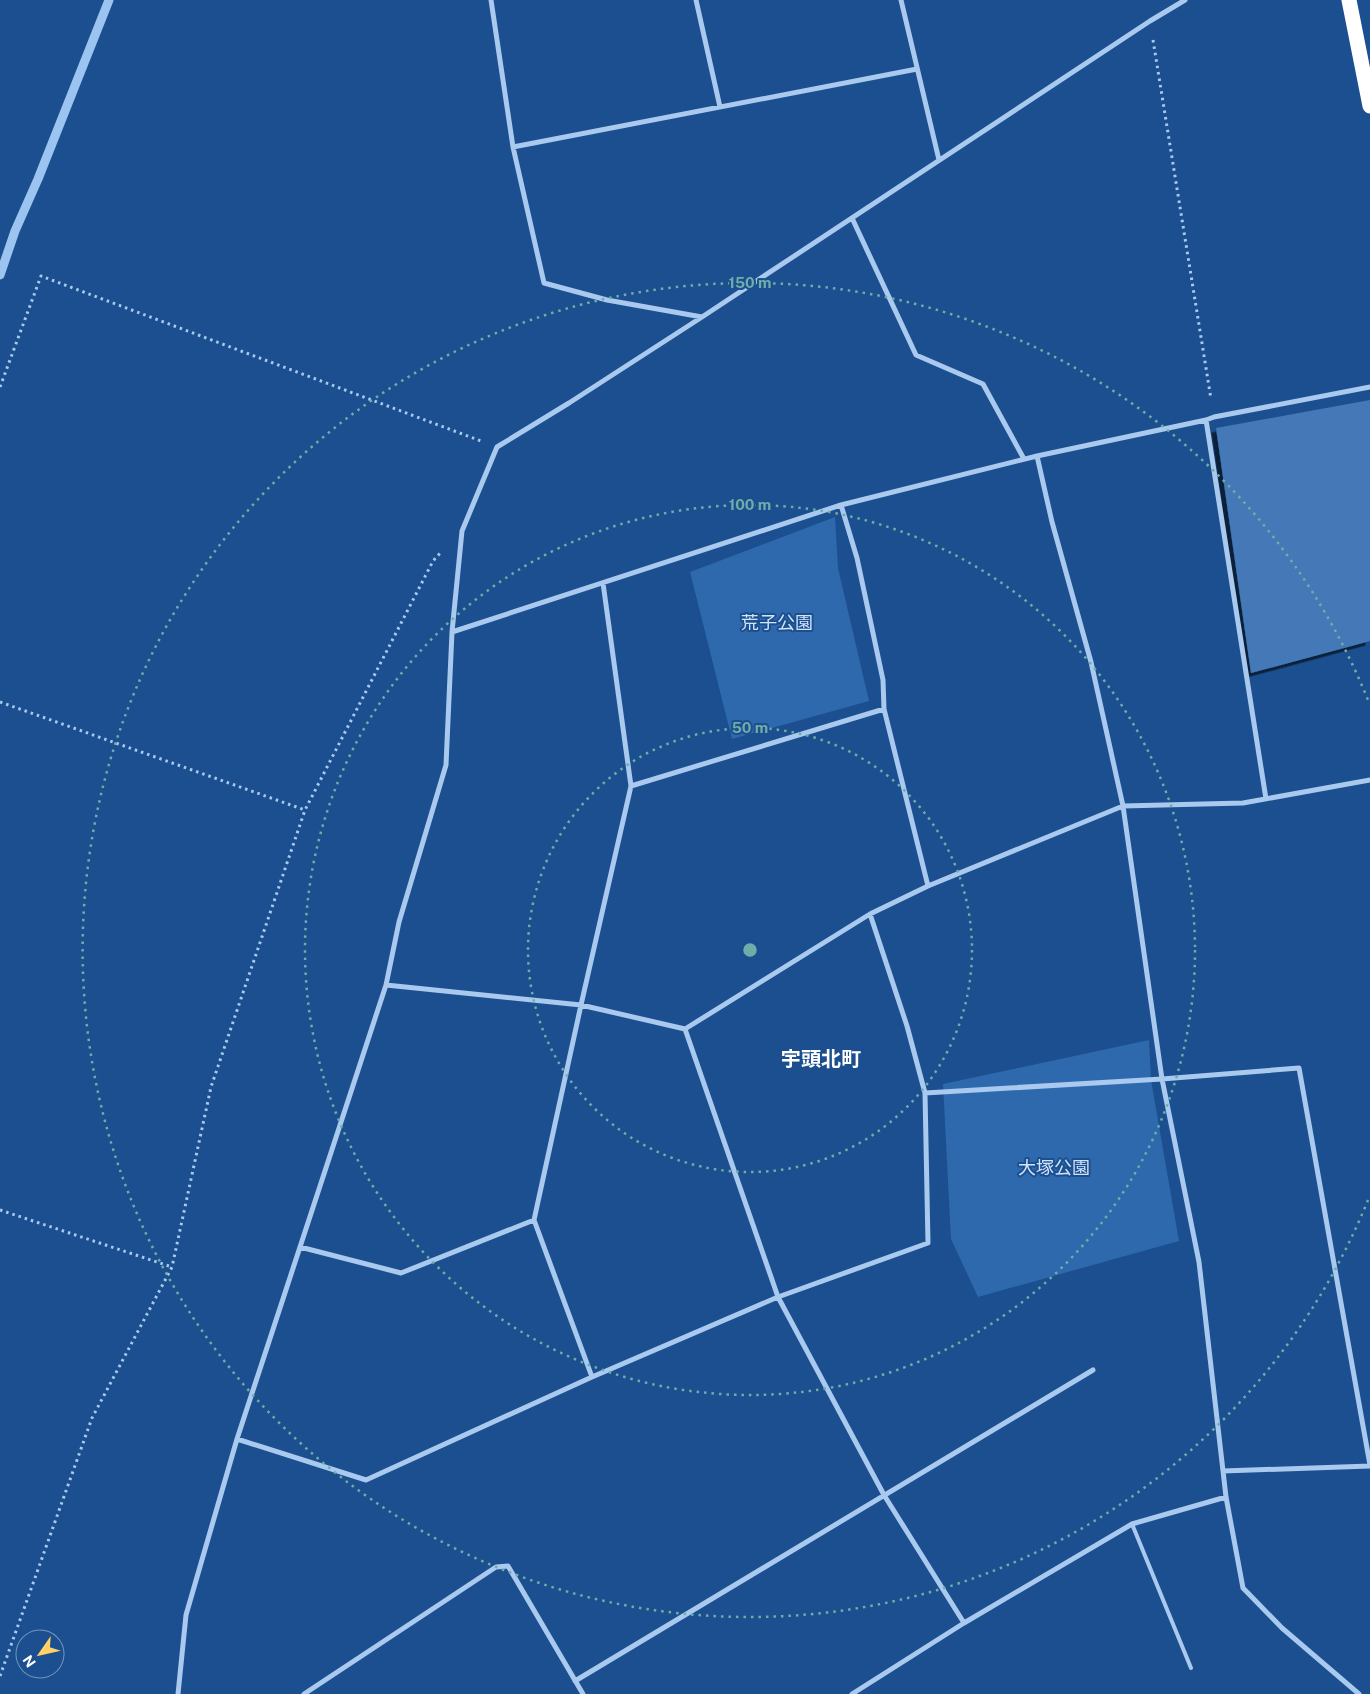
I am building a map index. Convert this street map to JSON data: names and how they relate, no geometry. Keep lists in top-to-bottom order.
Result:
{
  "districts": ["宇頭北町"],
  "parks": ["荒子公園", "大塚公園"],
  "north": "bottom left",
  "rings": ["150 m", "100 m", "50 m"]
}
